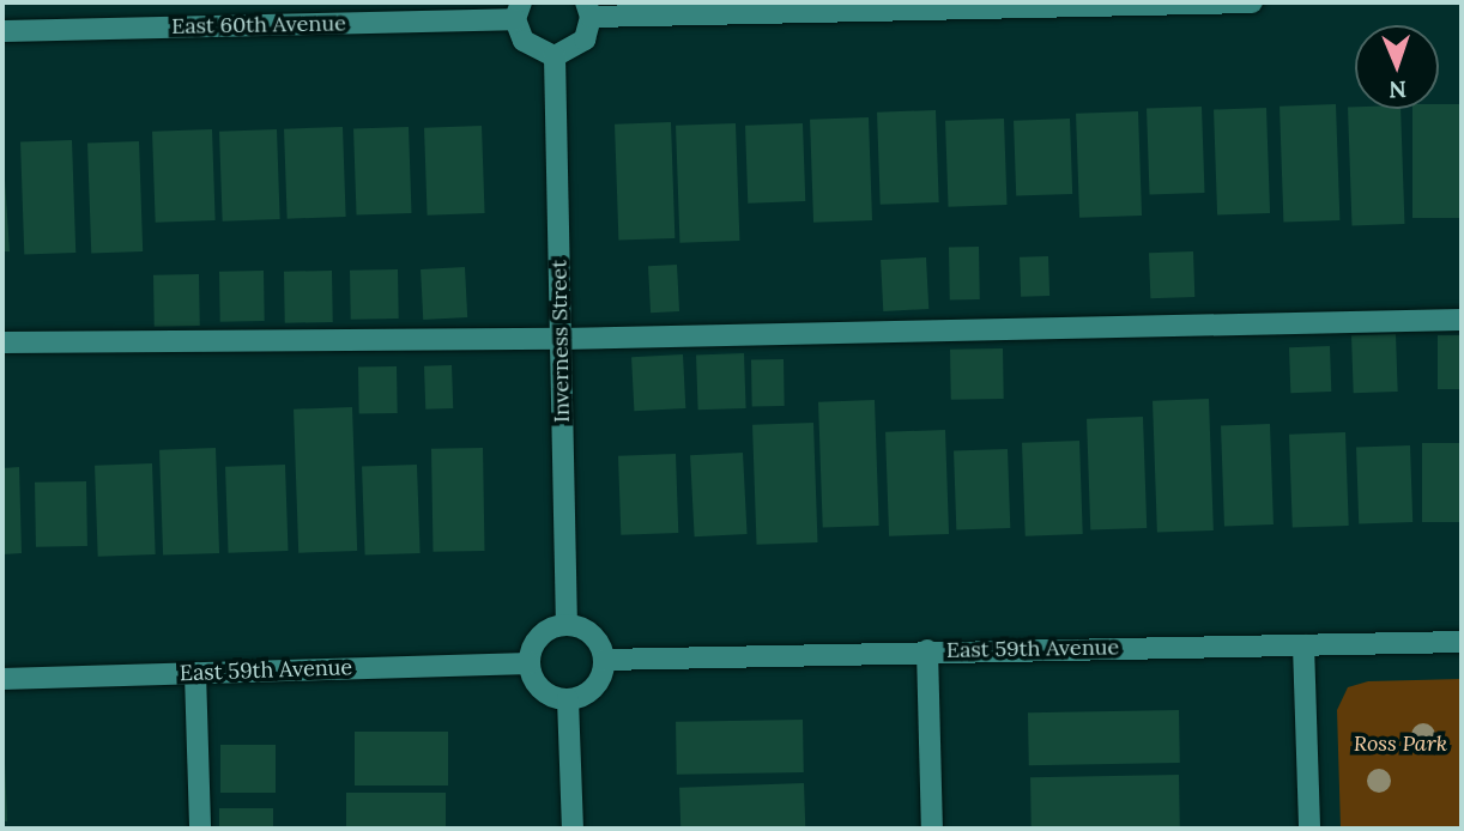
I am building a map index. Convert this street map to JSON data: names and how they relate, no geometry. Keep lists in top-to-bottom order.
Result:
{
  "streets": {
    "street": ["East 60th Avenue", "Inverness Street", "East 59th Avenue"]
  },
  "crossings": [
    ["Inverness Street", "East 59th Avenue"]
  ],
  "parks": ["Ross Park"],
  "north": "bottom"
}
